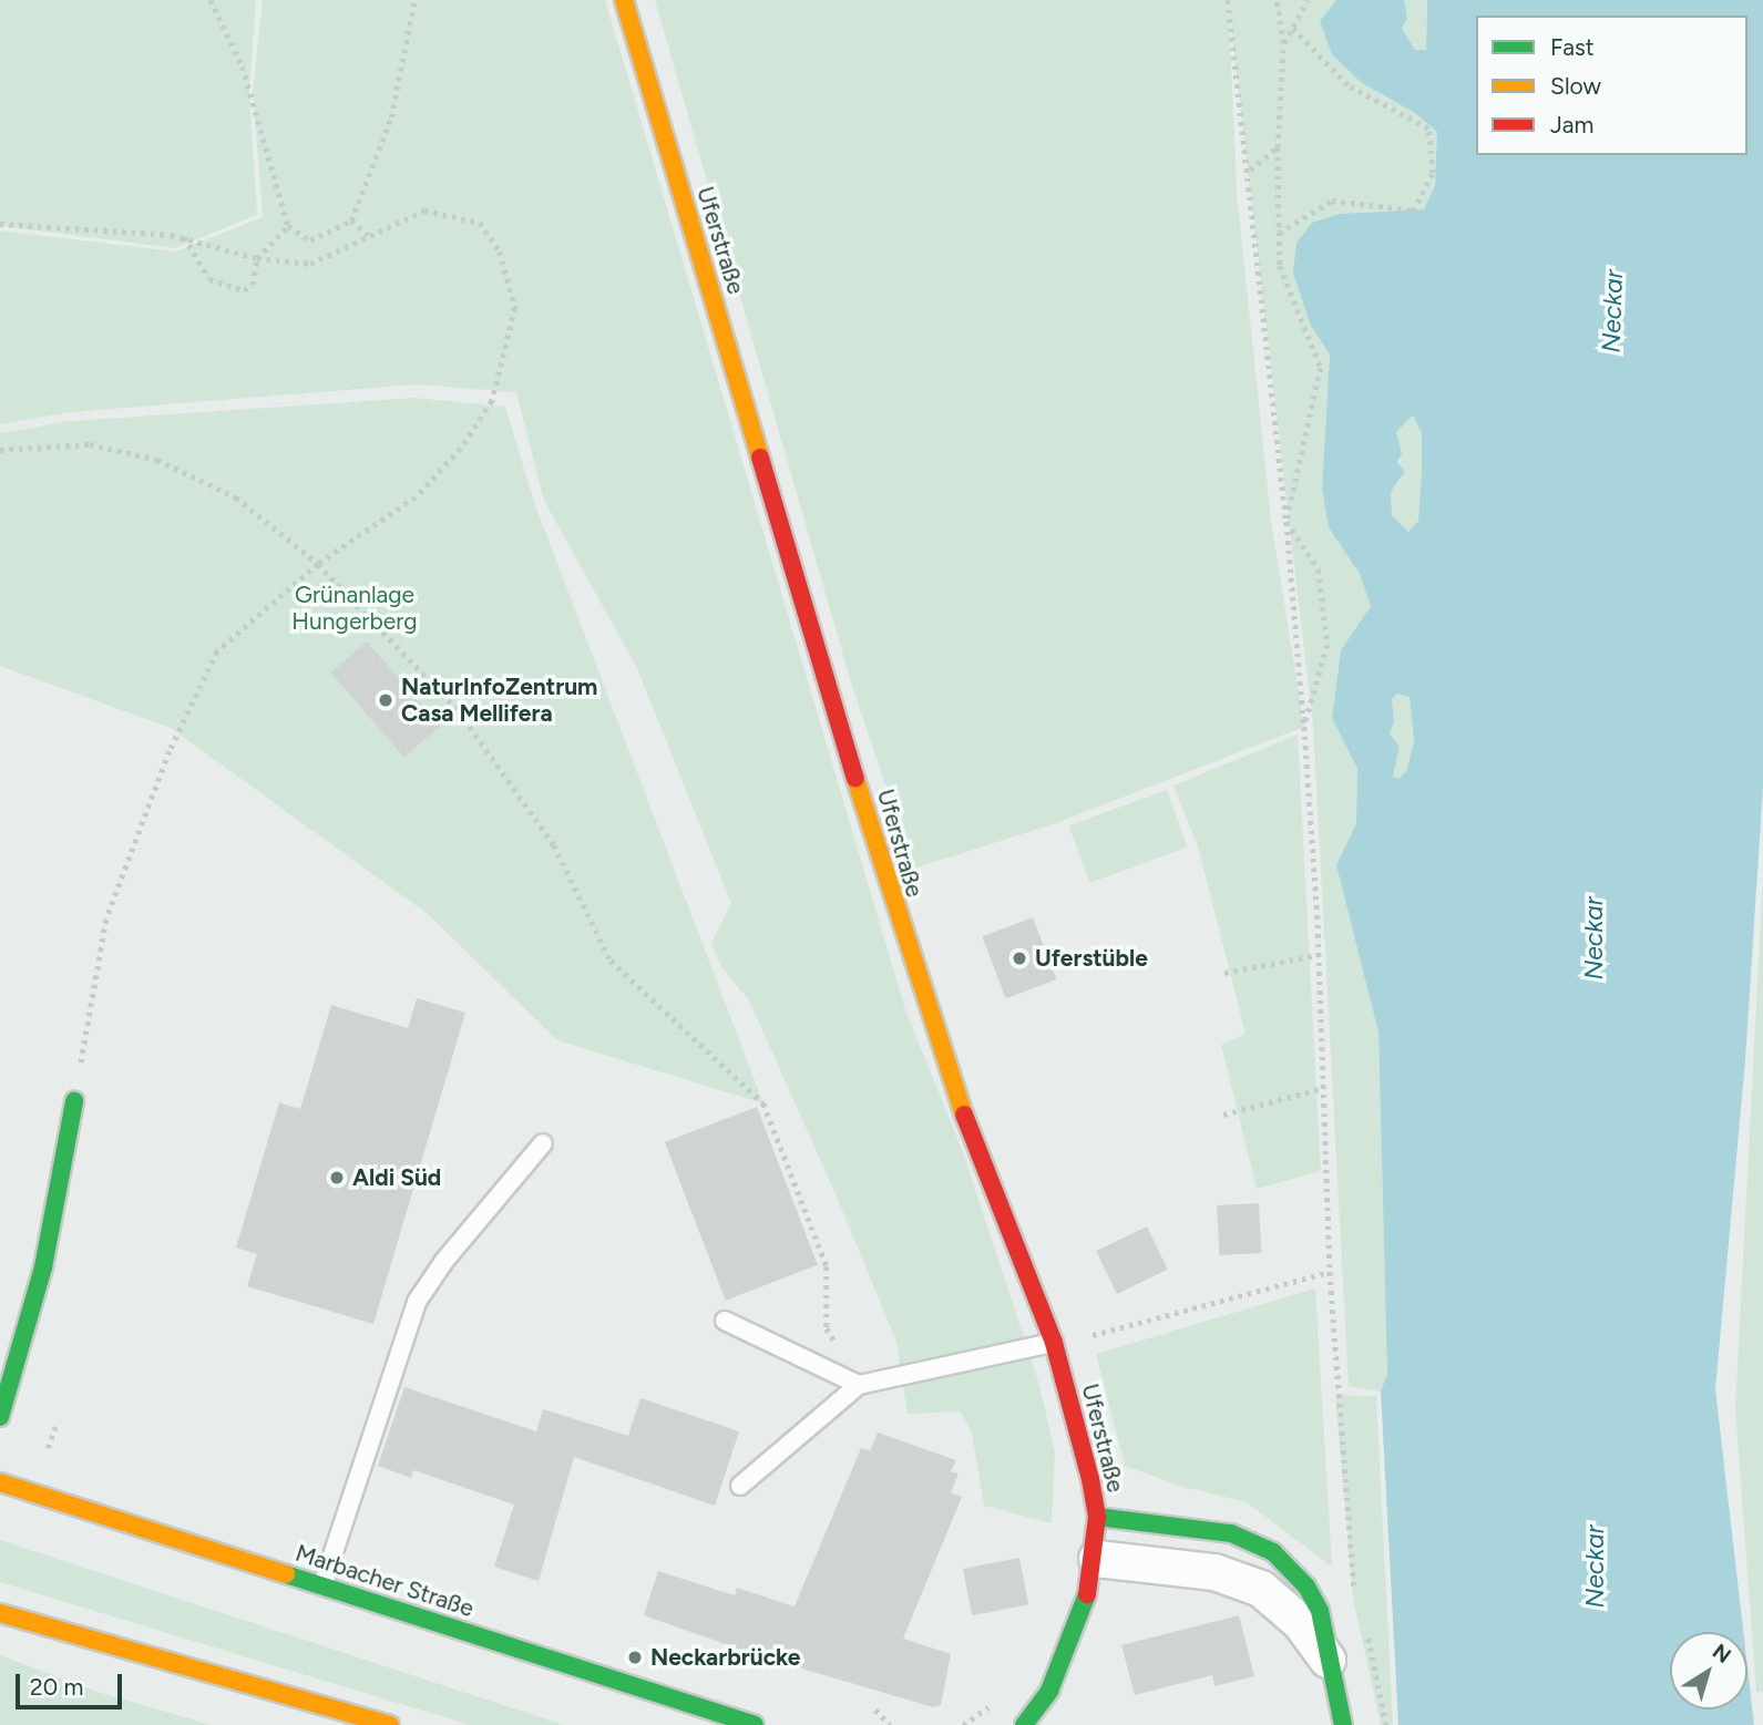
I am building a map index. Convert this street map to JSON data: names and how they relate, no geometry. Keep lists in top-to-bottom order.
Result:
{
  "streets": {
    "street": ["Uferstraße", "Marbacher Straße"]
  },
  "water": ["Neckar"],
  "parks": ["Grünanlage Hungerberg"],
  "places": [
    "NaturInfoZentrum Casa Mellifera",
    "Uferstüble",
    "Aldi Süd",
    "Neckarbrücke"
  ],
  "legend": ["Fast", "Slow", "Jam"],
  "scale_bar": "20 m",
  "north": "top right"
}
